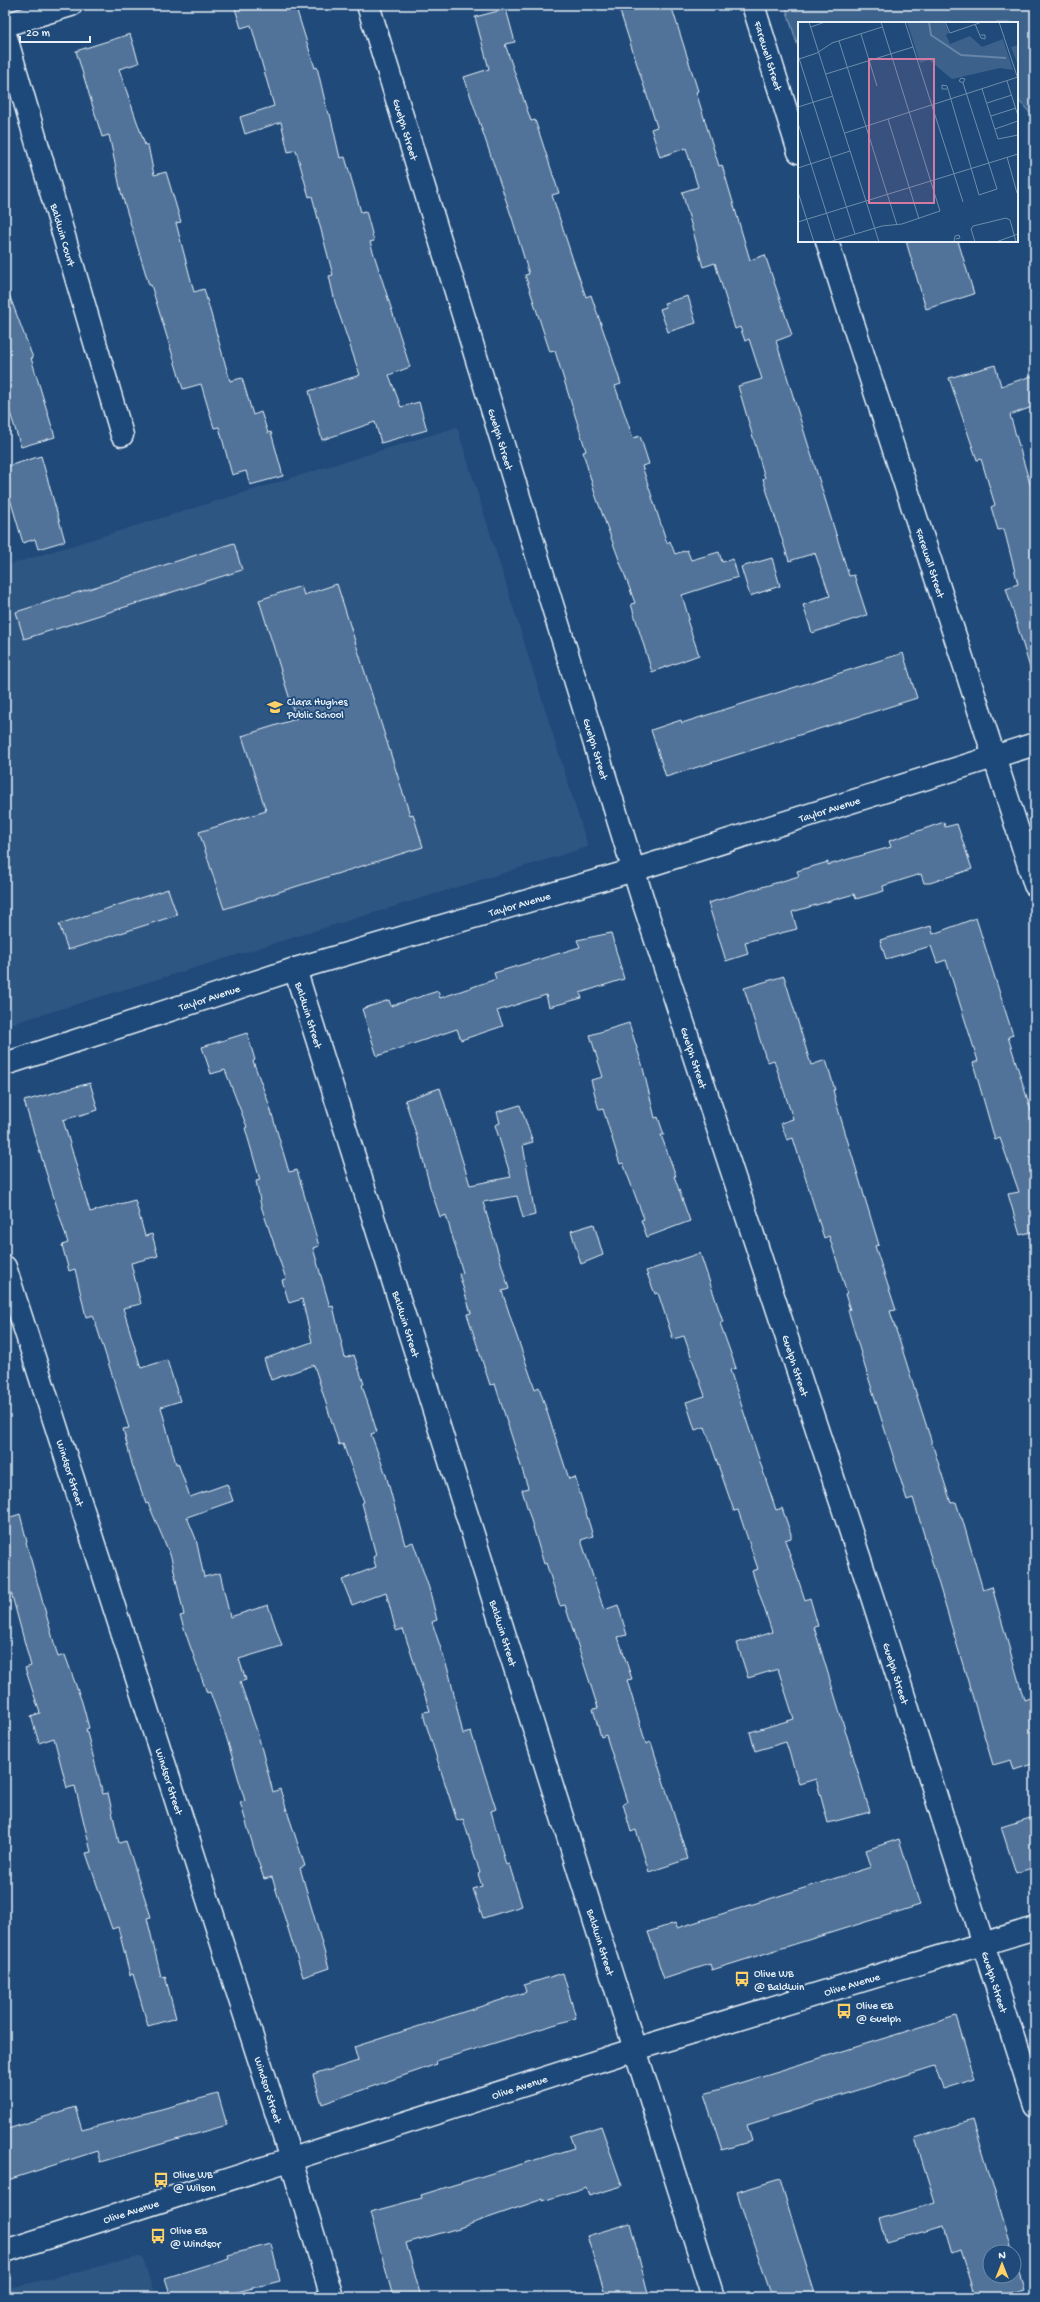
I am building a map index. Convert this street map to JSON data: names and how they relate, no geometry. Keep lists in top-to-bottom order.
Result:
{
  "streets": {
    "street": [
      "Farewell Street",
      "Guelph Street",
      "Baldwin Court",
      "Taylor Avenue",
      "Baldwin Street",
      "Windsor Street",
      "Olive Avenue"
    ]
  },
  "crossings": [
    ["Farewell Street", "Taylor Avenue"],
    ["Guelph Street", "Taylor Avenue"],
    ["Guelph Street", "Olive Avenue"],
    ["Taylor Avenue", "Baldwin Street"],
    ["Baldwin Street", "Olive Avenue"],
    ["Windsor Street", "Olive Avenue"]
  ],
  "places": {
    "school or university": ["Clara Hughes Public School"],
    "bus stop": [
      "Olive WB @ Baldwin",
      "Olive EB @ Guelph",
      "Olive WB @ Wilson",
      "Olive EB @ Windsor"
    ]
  },
  "scale_bar": "20 m",
  "north": "top"
}
